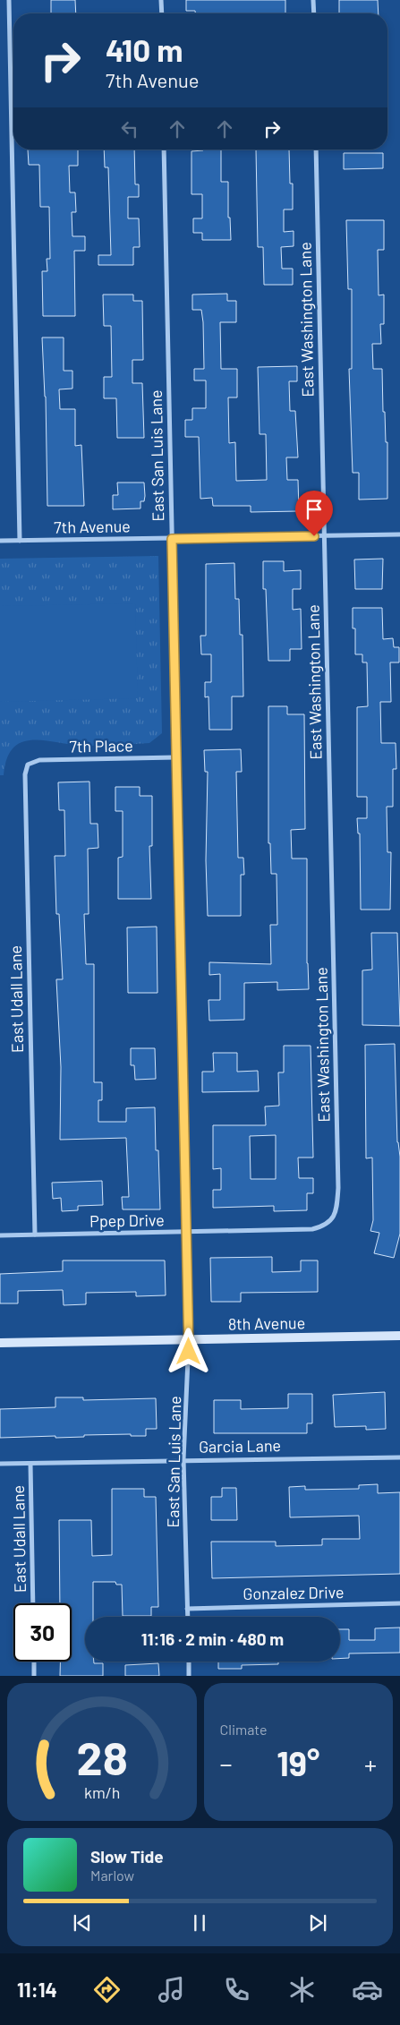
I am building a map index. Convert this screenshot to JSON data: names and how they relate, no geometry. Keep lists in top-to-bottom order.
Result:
{
  "streets": {
    "main road": ["8th Avenue"],
    "street": [
      "East Washington Lane",
      "East San Luis Lane",
      "7th Avenue",
      "7th Place",
      "East Udall Lane",
      "Ppep Drive",
      "Garcia Lane",
      "Gonzalez Drive"
    ]
  },
  "crossings": [
    ["East Washington Lane", "7th Avenue"],
    ["East Washington Lane", "Ppep Drive"],
    ["East San Luis Lane", "7th Avenue"],
    ["East San Luis Lane", "7th Place"],
    ["East San Luis Lane", "Ppep Drive"],
    ["East San Luis Lane", "8th Avenue"],
    ["East San Luis Lane", "Garcia Lane"],
    ["East San Luis Lane", "Gonzalez Drive"],
    ["7th Place", "East Udall Lane"],
    ["East Udall Lane", "Ppep Drive"],
    ["East Udall Lane", "Garcia Lane"]
  ],
  "page": {
    "turn": ["410 m", "7th Avenue"],
    "limit": "30",
    "trip": "11:16 · 2 min · 480 m",
    "tile": "Climate",
    "heat": ["−", "19°", "+"],
    "song": ["Slow Tide", "Marlow"],
    "tabs": "11:14",
    "gauge": ["28", "km/h"]
  }
}
